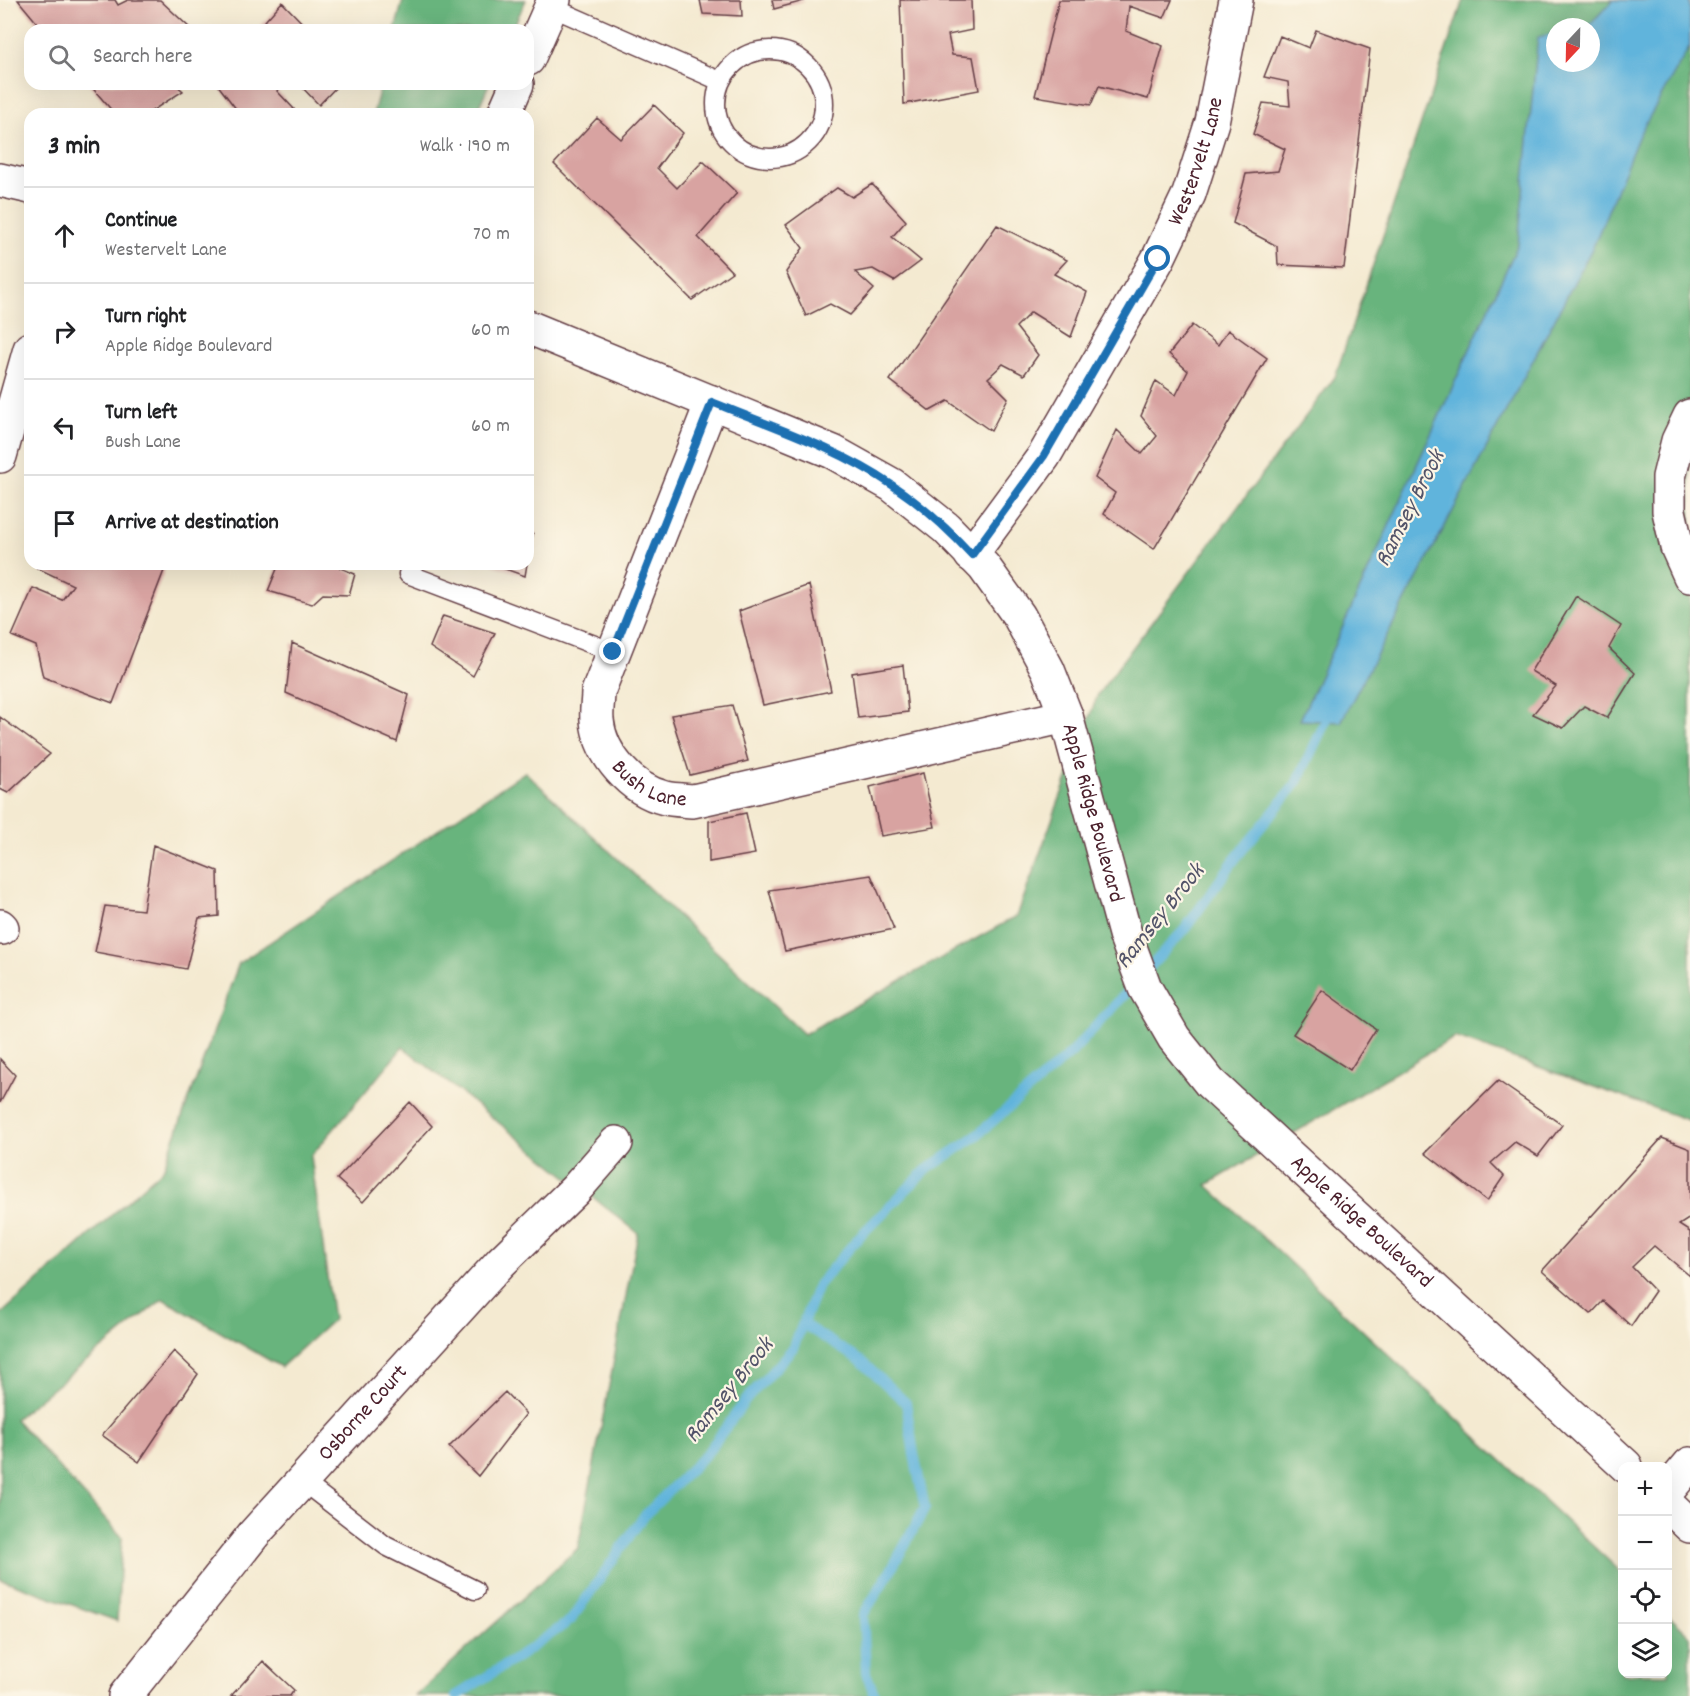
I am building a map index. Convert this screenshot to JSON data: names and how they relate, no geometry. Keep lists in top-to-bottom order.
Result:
{
  "streets": {
    "street": [
      "Westervelt Lane",
      "Bush Lane",
      "Apple Ridge Boulevard",
      "Osborne Court"
    ]
  },
  "crossings": [
    ["Westervelt Lane", "Apple Ridge Boulevard"],
    ["Bush Lane", "Apple Ridge Boulevard"]
  ],
  "water": ["Ramsey Brook"],
  "north": "bottom",
  "page": {
    "search": "Search here",
    "heading": ["3 min", "Walk · 190 m"],
    "list": [
      ["Continue", "Westervelt Lane", "70 m"],
      ["Turn right", "Apple Ridge Boulevard", "60 m"],
      ["Turn left", "Bush Lane", "60 m"],
      "Arrive at destination"
    ],
    "map_buttons": ["+", "−"]
  }
}
